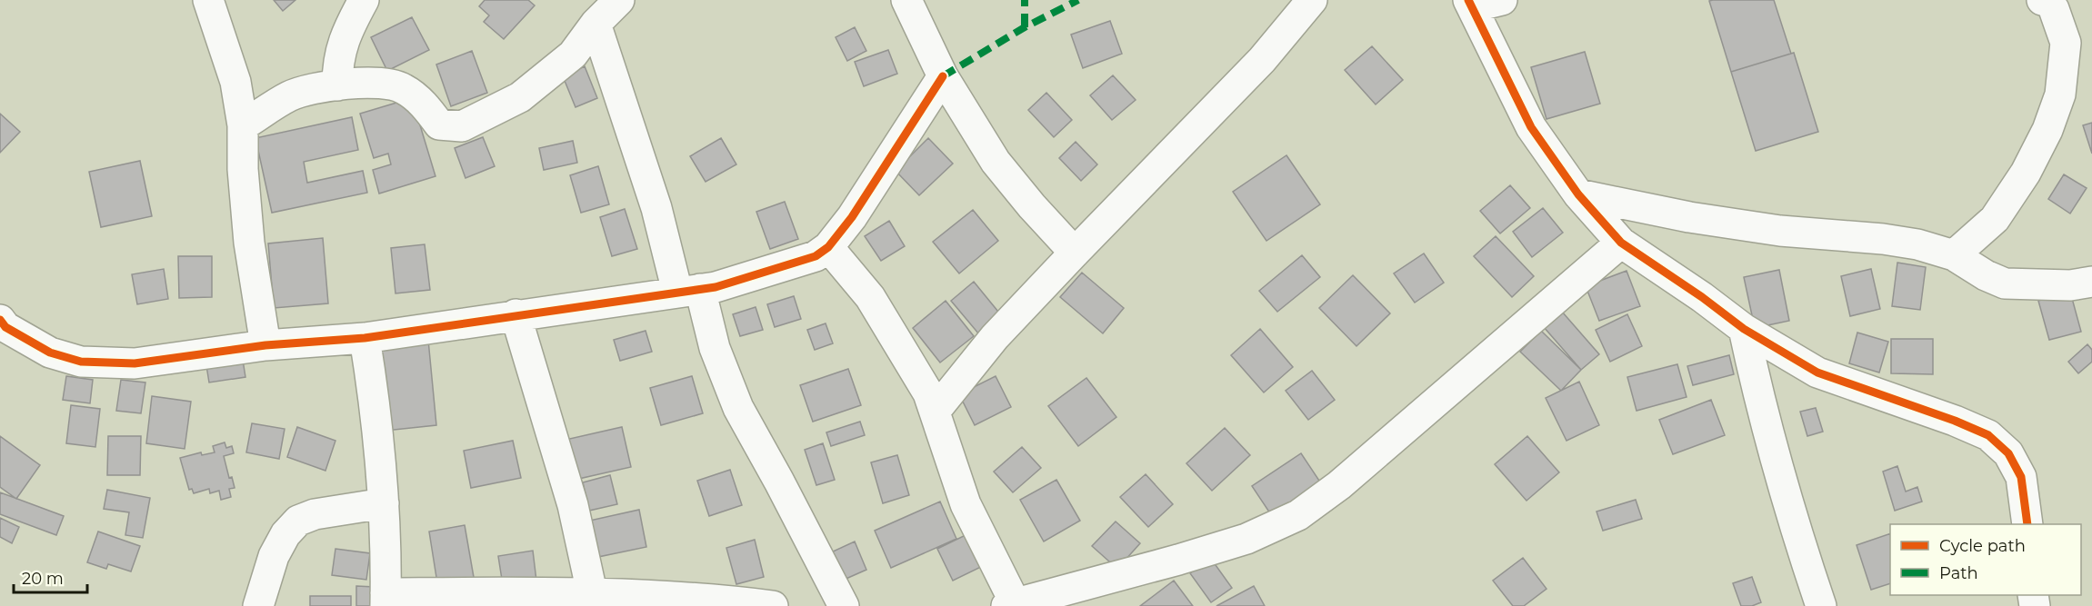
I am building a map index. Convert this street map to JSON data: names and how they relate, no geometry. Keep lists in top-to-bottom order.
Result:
{
  "legend": ["Cycle path", "Path"],
  "scale_bar": "20 m"
}
